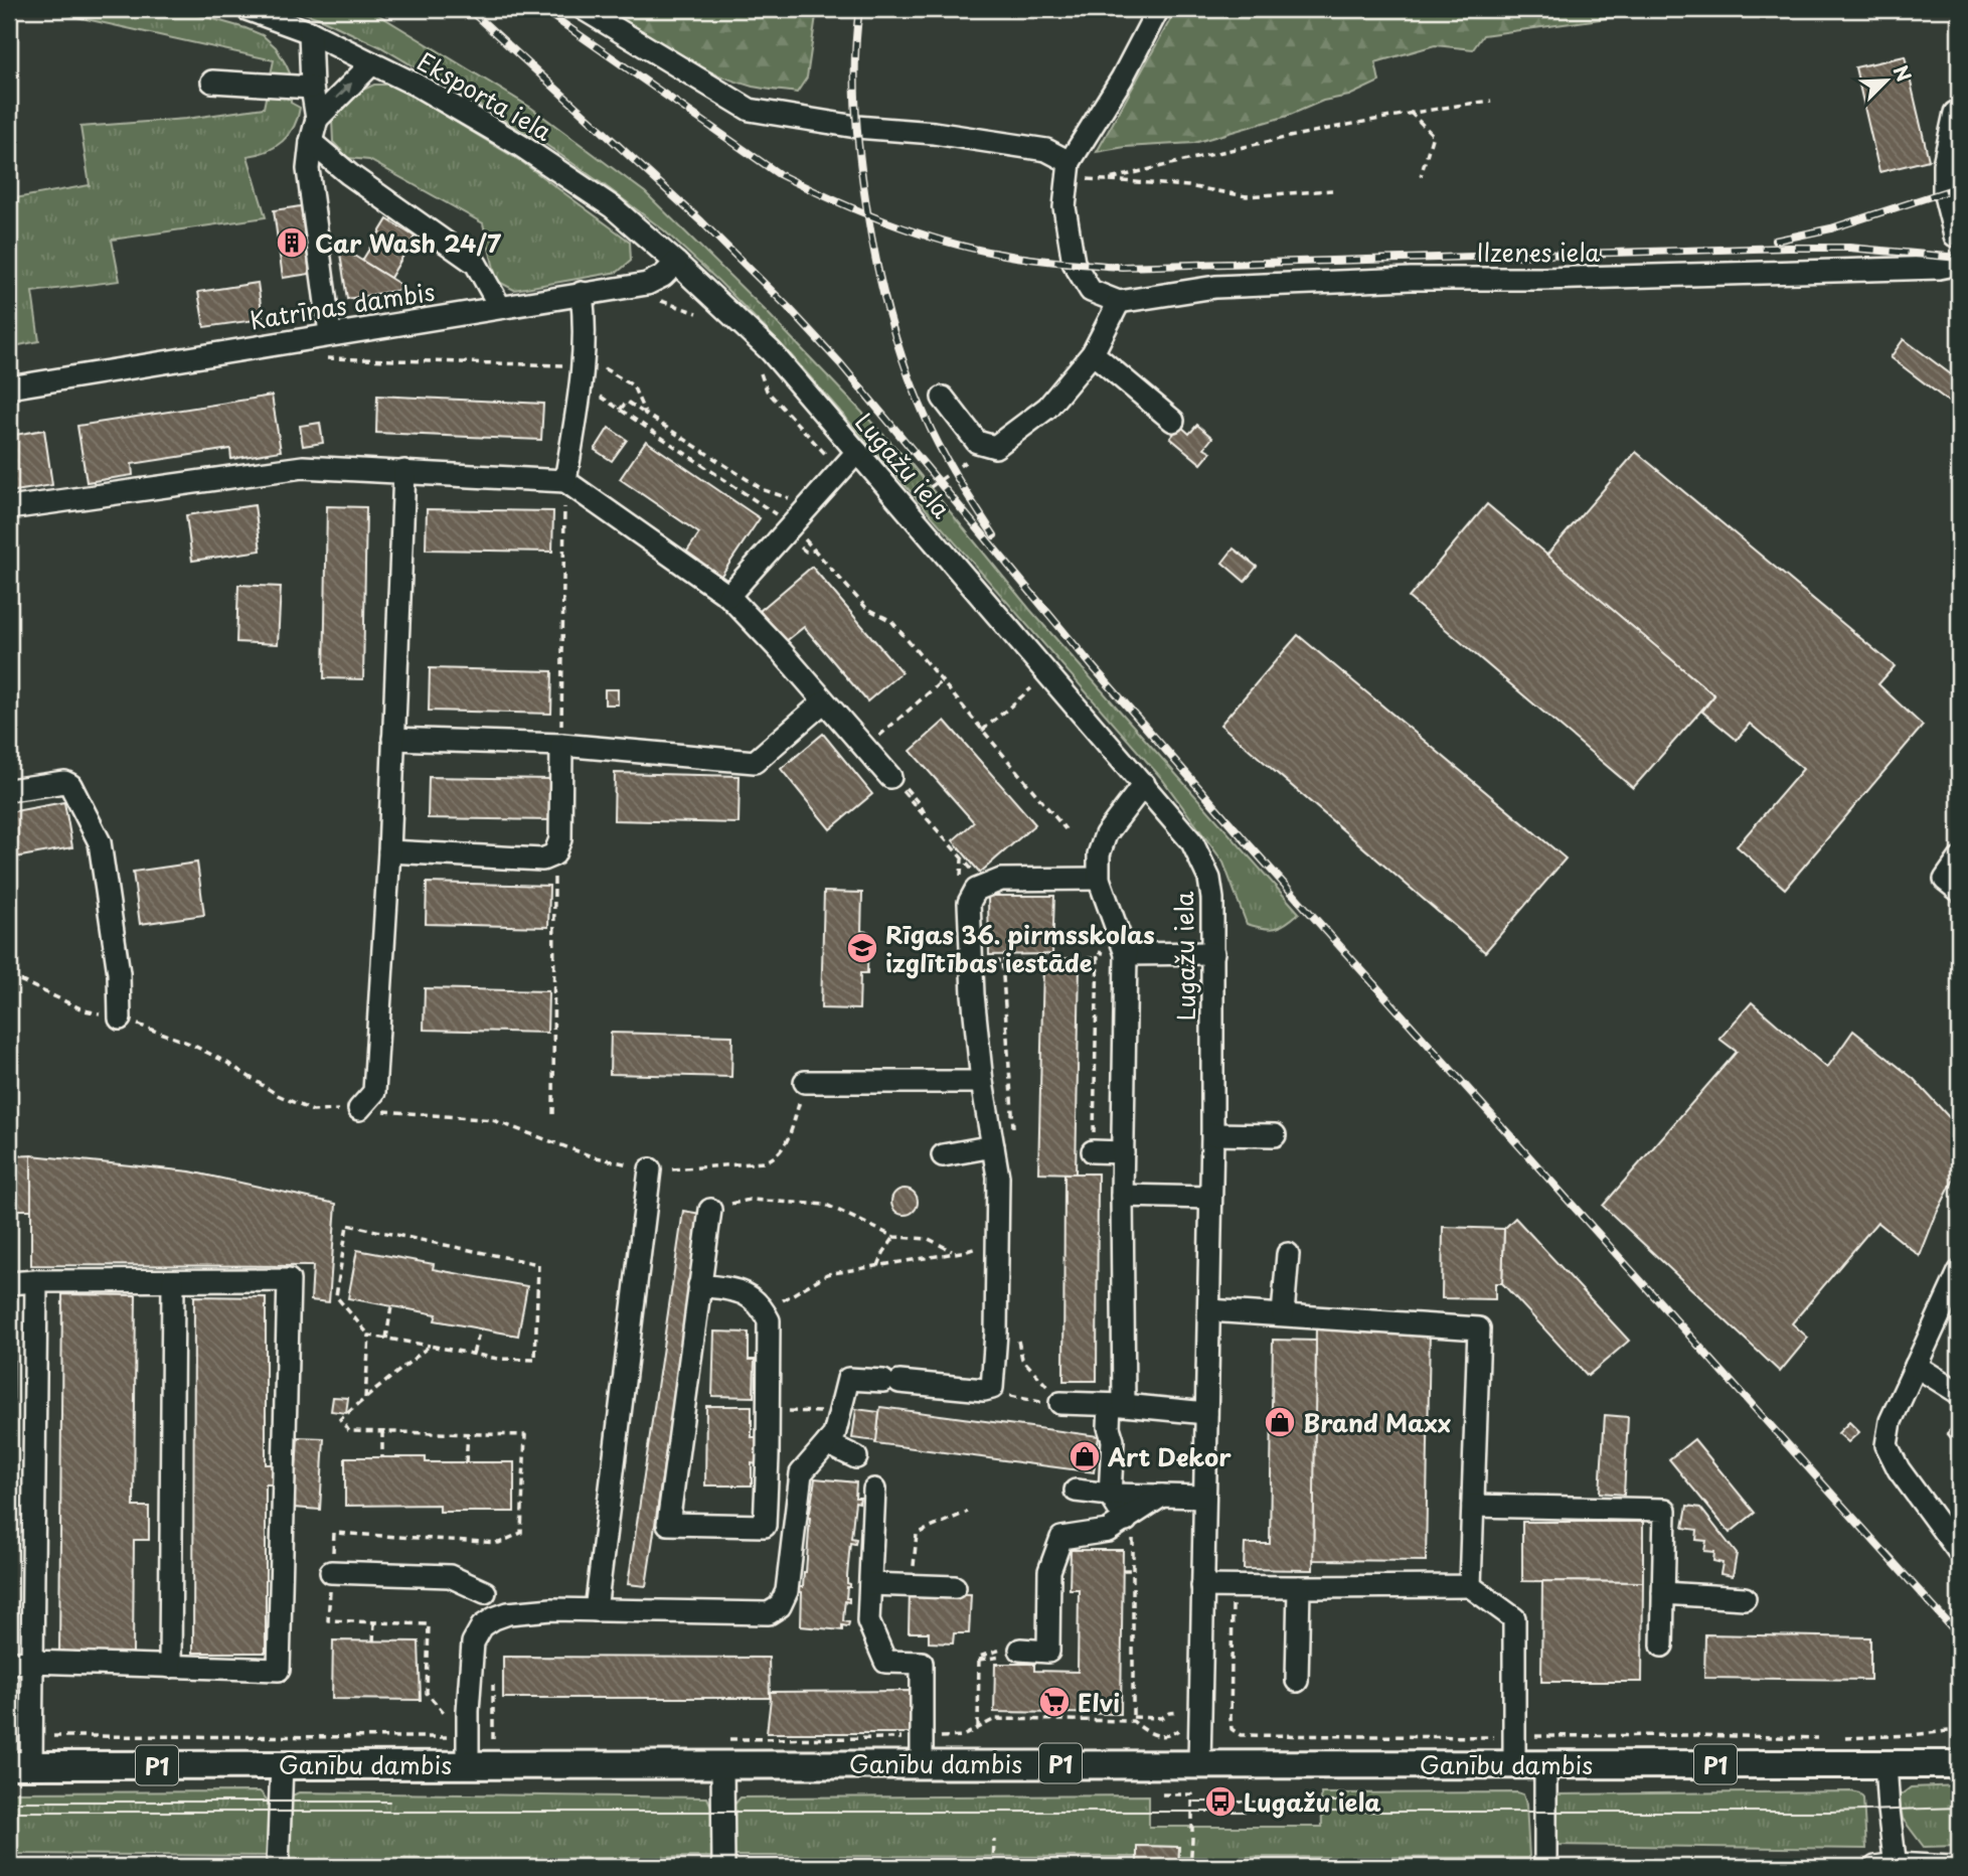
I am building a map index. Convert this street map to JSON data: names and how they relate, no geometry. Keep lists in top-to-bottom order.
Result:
{
  "streets": {
    "main road": ["Ganību dambis", "P1"],
    "street": [
      "Eksporta iela",
      "Ilzenes iela",
      "Katrīnas dambis",
      "Lugažu iela"
    ]
  },
  "crossings": [
    ["Eksporta iela", "Katrīnas dambis"],
    ["Eksporta iela", "Lugažu iela"],
    ["Katrīnas dambis", "Lugažu iela"],
    ["Lugažu iela", "Ganību dambis"]
  ],
  "places": {
    "building": ["Car Wash 24/7"],
    "school or university": ["Rīgas 36. pirmsskolas izglītības iestāde"],
    "shop": ["Brand Maxx", "Art Dekor"],
    "supermarket": ["Elvi"],
    "bus stop": ["Lugažu iela"]
  },
  "north": "top right"
}
